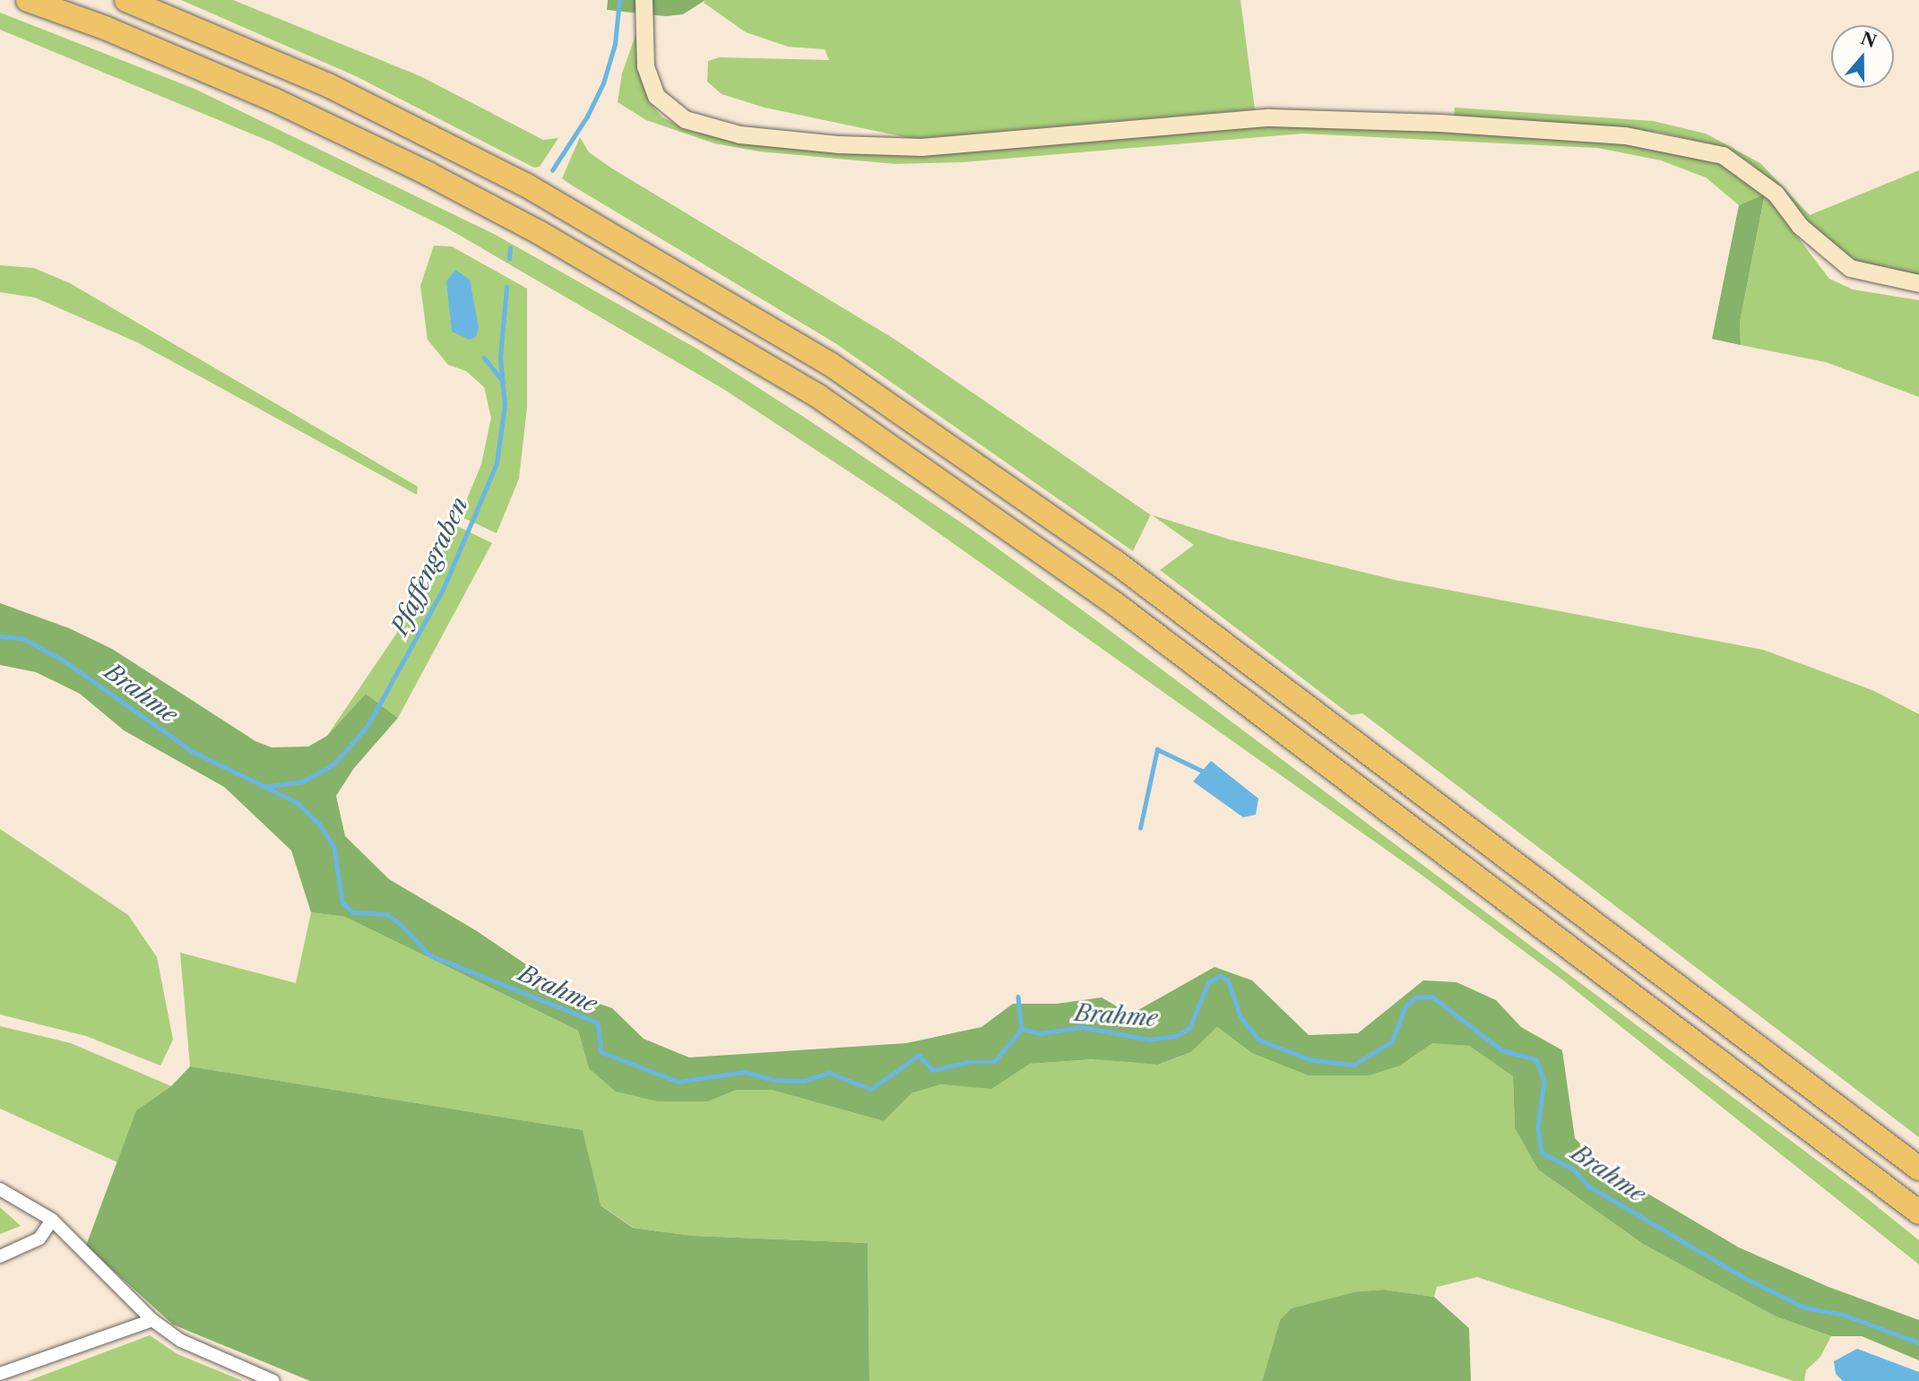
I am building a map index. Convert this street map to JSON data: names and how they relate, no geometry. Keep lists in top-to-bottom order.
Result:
{
  "water": ["Pfaffengraben", "Brahme"],
  "north": "top"
}
